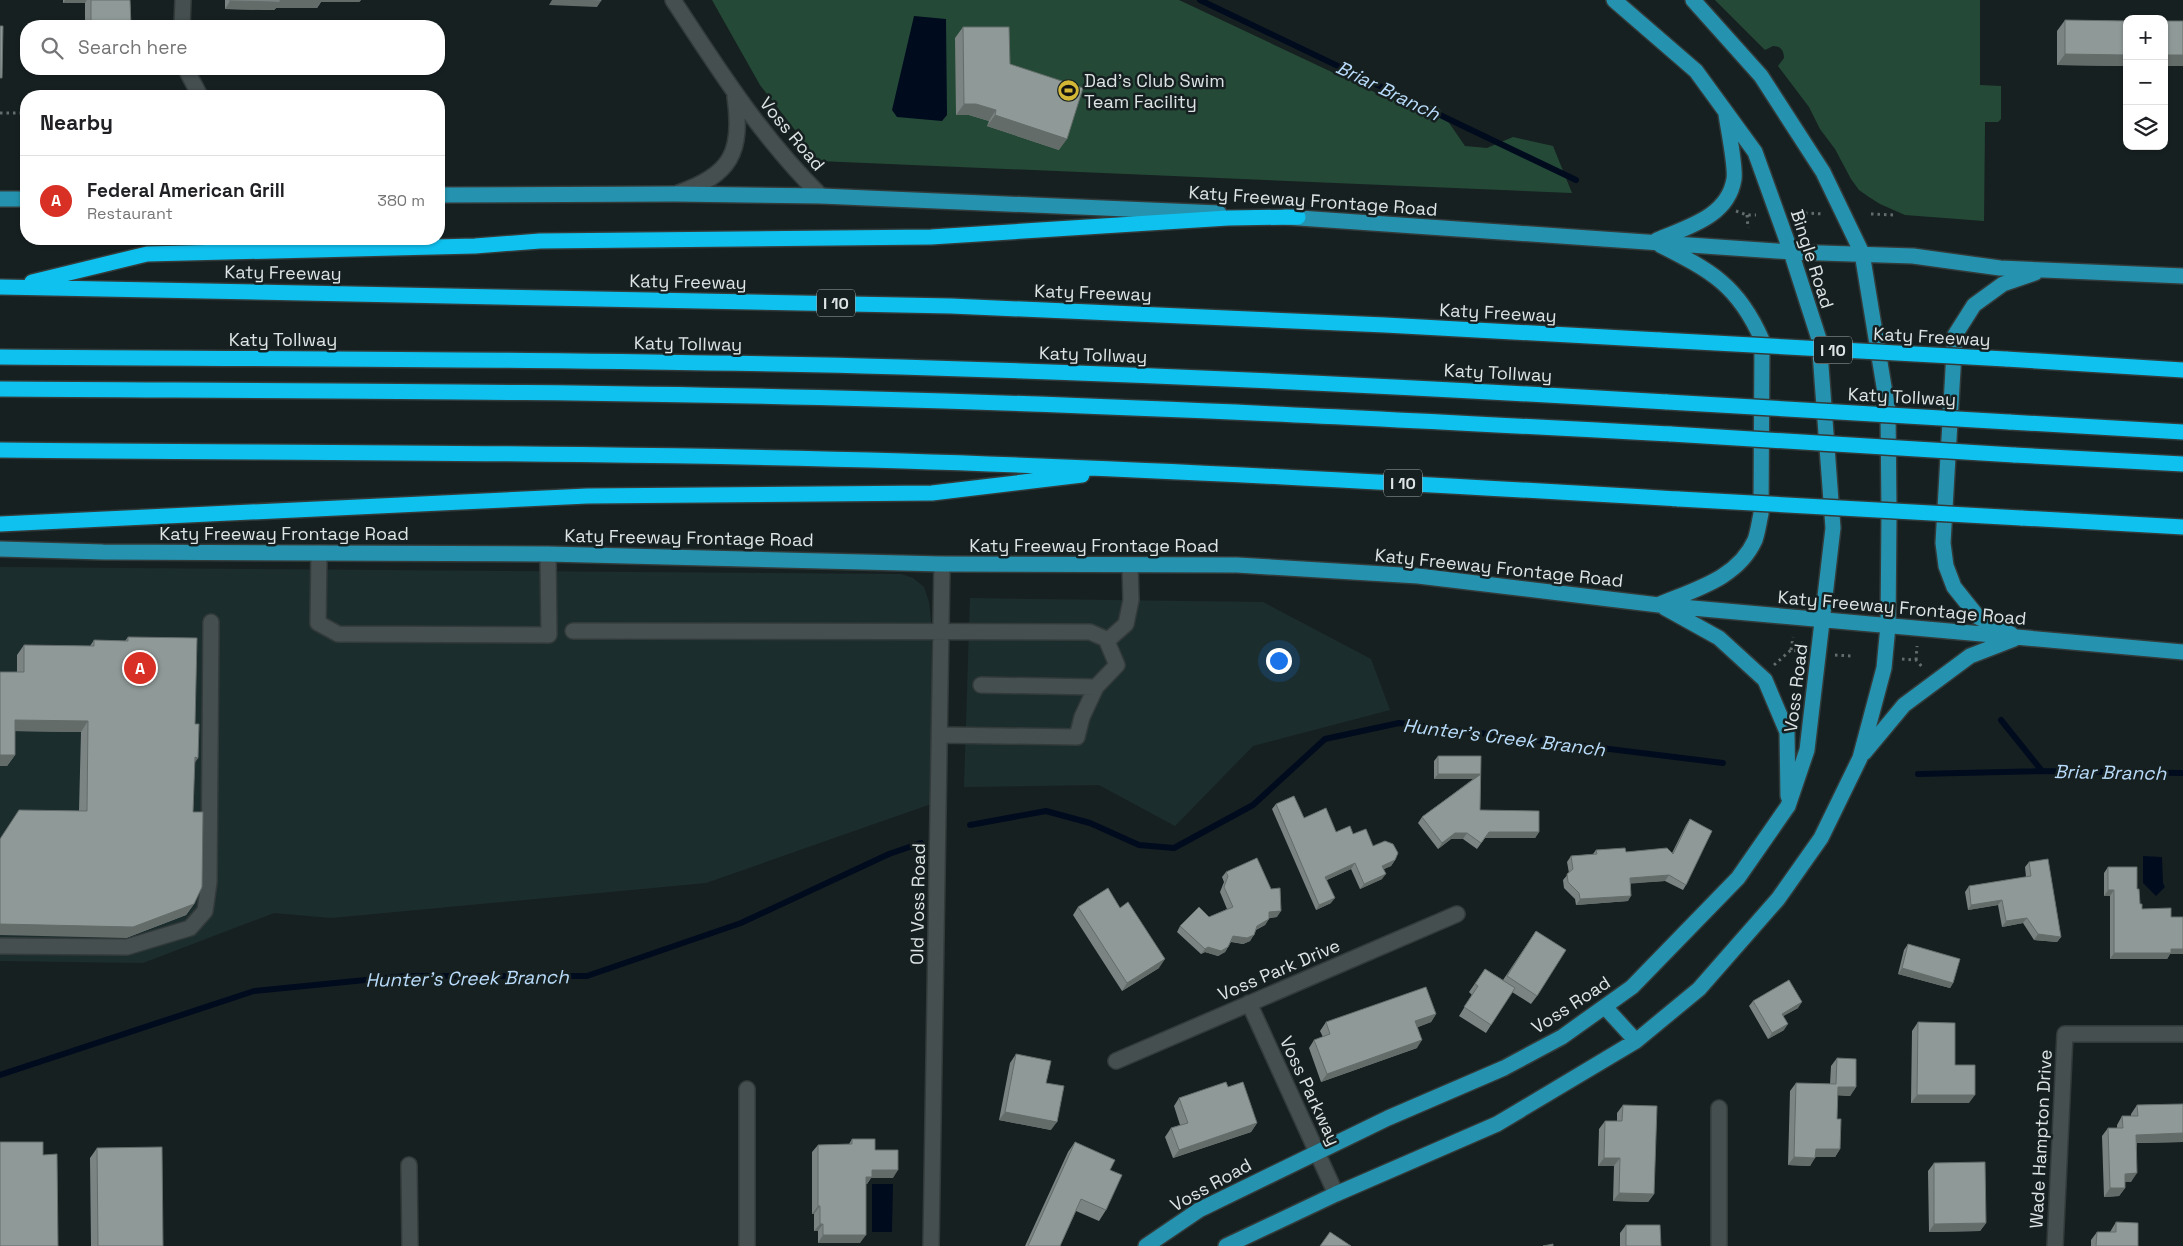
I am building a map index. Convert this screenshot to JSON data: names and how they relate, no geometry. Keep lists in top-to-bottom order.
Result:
{
  "streets": {
    "highway": ["Katy Freeway", "I 10", "Katy Tollway"],
    "main road": ["Voss Road", "Katy Freeway Frontage Road", "Bingle Road"],
    "street": [
      "Old Voss Road",
      "Voss Park Drive",
      "Voss Parkway",
      "Wade Hampton Drive"
    ]
  },
  "crossings": [
    ["Voss Road", "Katy Freeway Frontage Road"],
    ["Voss Road", "Bingle Road"],
    ["Voss Road", "Voss Parkway"],
    ["Katy Freeway Frontage Road", "Bingle Road"],
    ["Katy Freeway Frontage Road", "Old Voss Road"],
    ["Voss Park Drive", "Voss Parkway"]
  ],
  "water": ["Briar Branch", "Hunter's Creek Branch"],
  "places": {
    "sports": ["Dad's Club Swim Team Facility"]
  },
  "page": {
    "map_buttons": ["+", "−"],
    "search": "Search here",
    "heading": "Nearby",
    "list": [
      {
        "mark": "A",
        "name": "Federal American Grill",
        "note": "Restaurant",
        "value": "380 m"
      }
    ],
    "pins": "A"
  }
}
